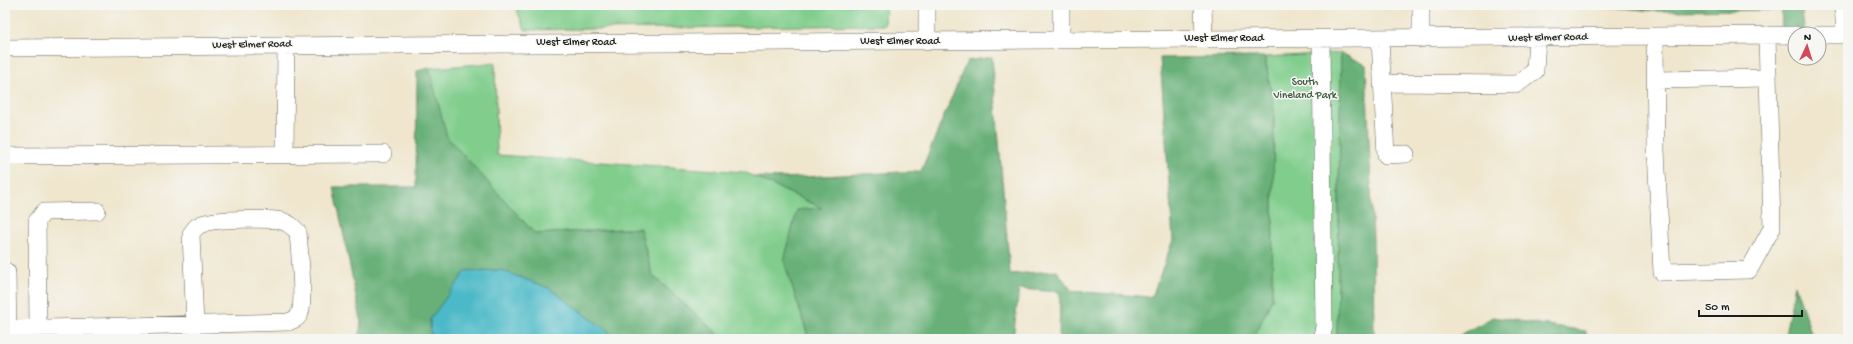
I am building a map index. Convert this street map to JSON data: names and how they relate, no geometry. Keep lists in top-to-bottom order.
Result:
{
  "streets": {
    "street": ["West Elmer Road"]
  },
  "parks": ["South Vineland Park"],
  "scale_bar": "50 m",
  "north": "top"
}
